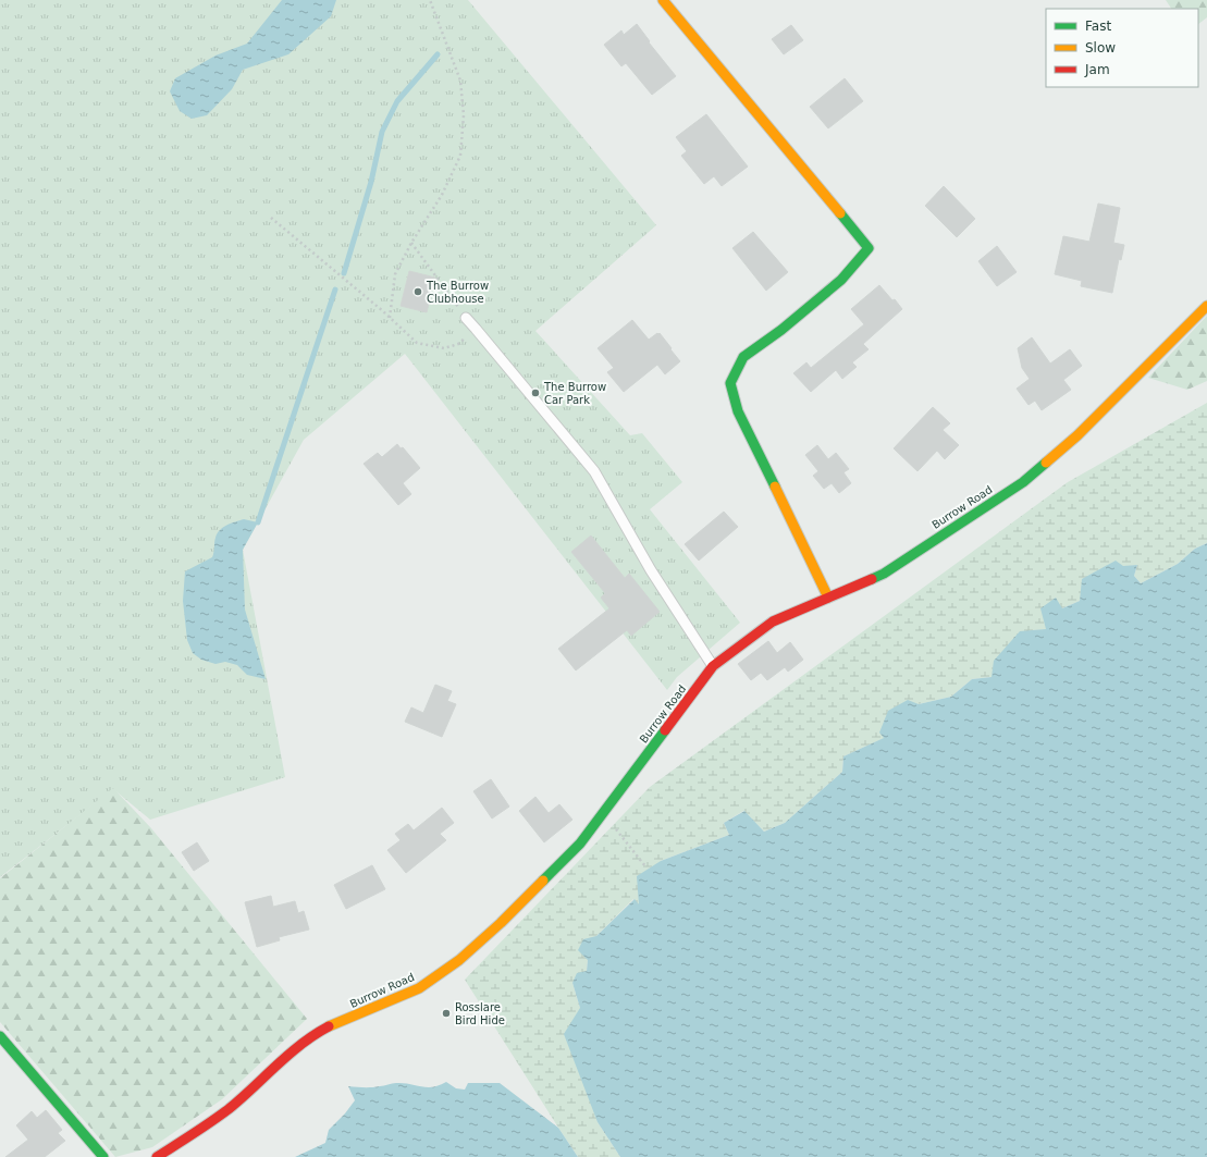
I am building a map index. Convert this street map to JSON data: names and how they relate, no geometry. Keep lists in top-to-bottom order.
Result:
{
  "streets": {
    "street": ["Burrow Road"]
  },
  "places": ["The Burrow Clubhouse", "The Burrow Car Park", "Rosslare Bird Hide"],
  "legend": ["Fast", "Slow", "Jam"]
}
